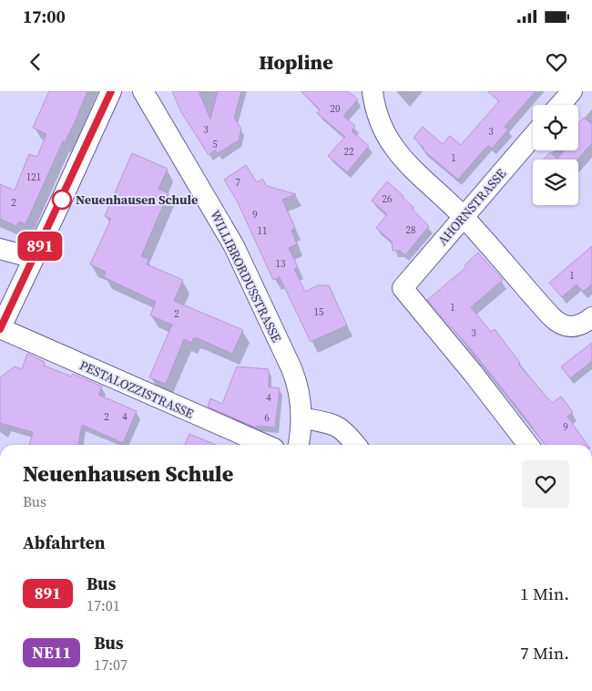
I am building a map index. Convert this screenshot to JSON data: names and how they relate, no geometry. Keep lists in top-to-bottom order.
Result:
{
  "streets": {
    "street": ["AHORNSTRASSE", "WILLIBRORDUSSTRASSE", "PESTALOZZISTRASSE"]
  },
  "places": ["Neuenhausen Schule"],
  "lines": ["bus line 891"],
  "house_numbers": [
    "20",
    "3",
    "3",
    "5",
    "22",
    "1",
    "121",
    "7",
    "26",
    "2",
    "9",
    "28",
    "11",
    "13",
    "1",
    "1",
    "15",
    "2",
    "3",
    "4",
    "2",
    "4",
    "6",
    "9"
  ],
  "page": {
    "status": "17:00",
    "header": "Hopline",
    "on_map": "891",
    "heading": [
      ["Neuenhausen Schule", "Bus"],
      "Abfahrten"
    ],
    "list": [
      {
        "mark": "891",
        "name": "Bus",
        "note": "17:01",
        "value": "1 Min."
      },
      {
        "mark": "NE11",
        "name": "Bus",
        "note": "17:07",
        "value": "7 Min."
      }
    ]
  }
}
